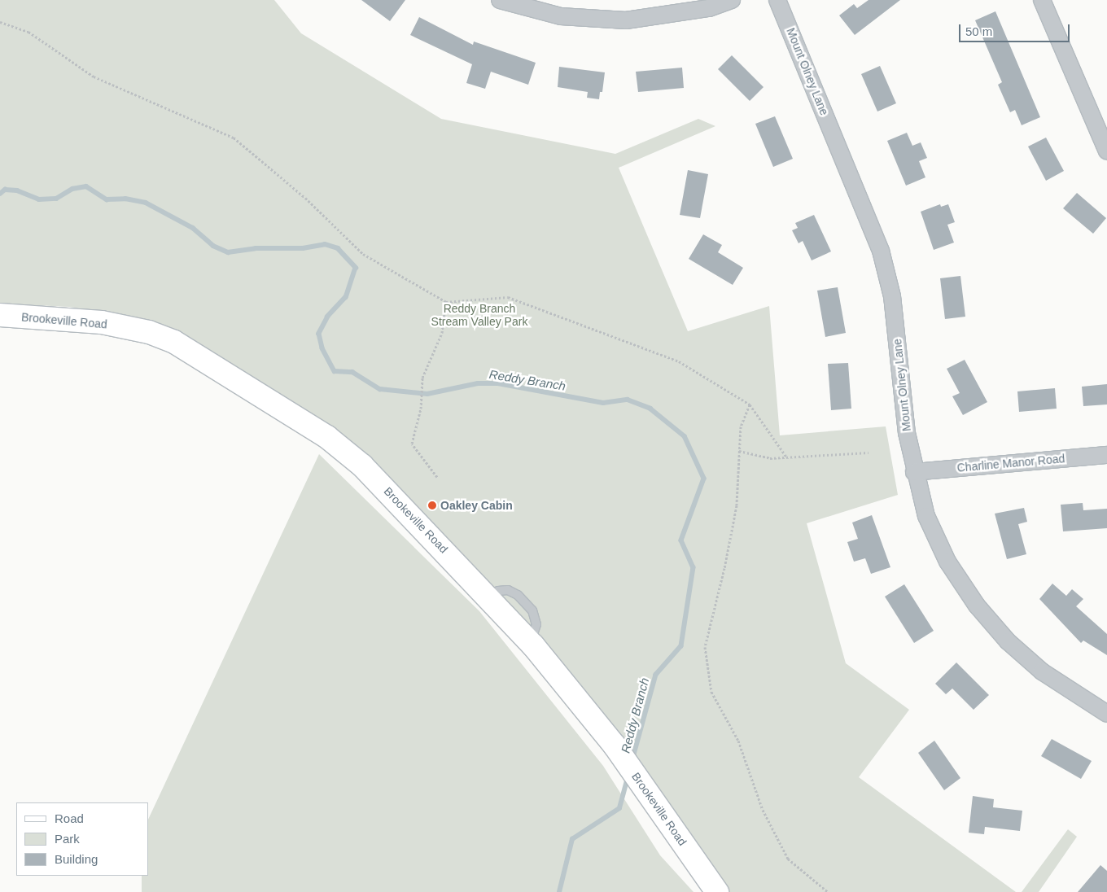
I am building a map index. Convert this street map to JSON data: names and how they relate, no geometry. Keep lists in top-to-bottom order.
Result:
{
  "streets": {
    "street": ["Mount Olney Lane", "Brookeville Road", "Charline Manor Road"]
  },
  "crossings": [
    ["Mount Olney Lane", "Charline Manor Road"]
  ],
  "water": ["Reddy Branch"],
  "parks": ["Reddy Branch Stream Valley Park"],
  "places": ["Oakley Cabin"],
  "legend": ["Road", "Park", "Building"],
  "scale_bar": "50 m"
}
